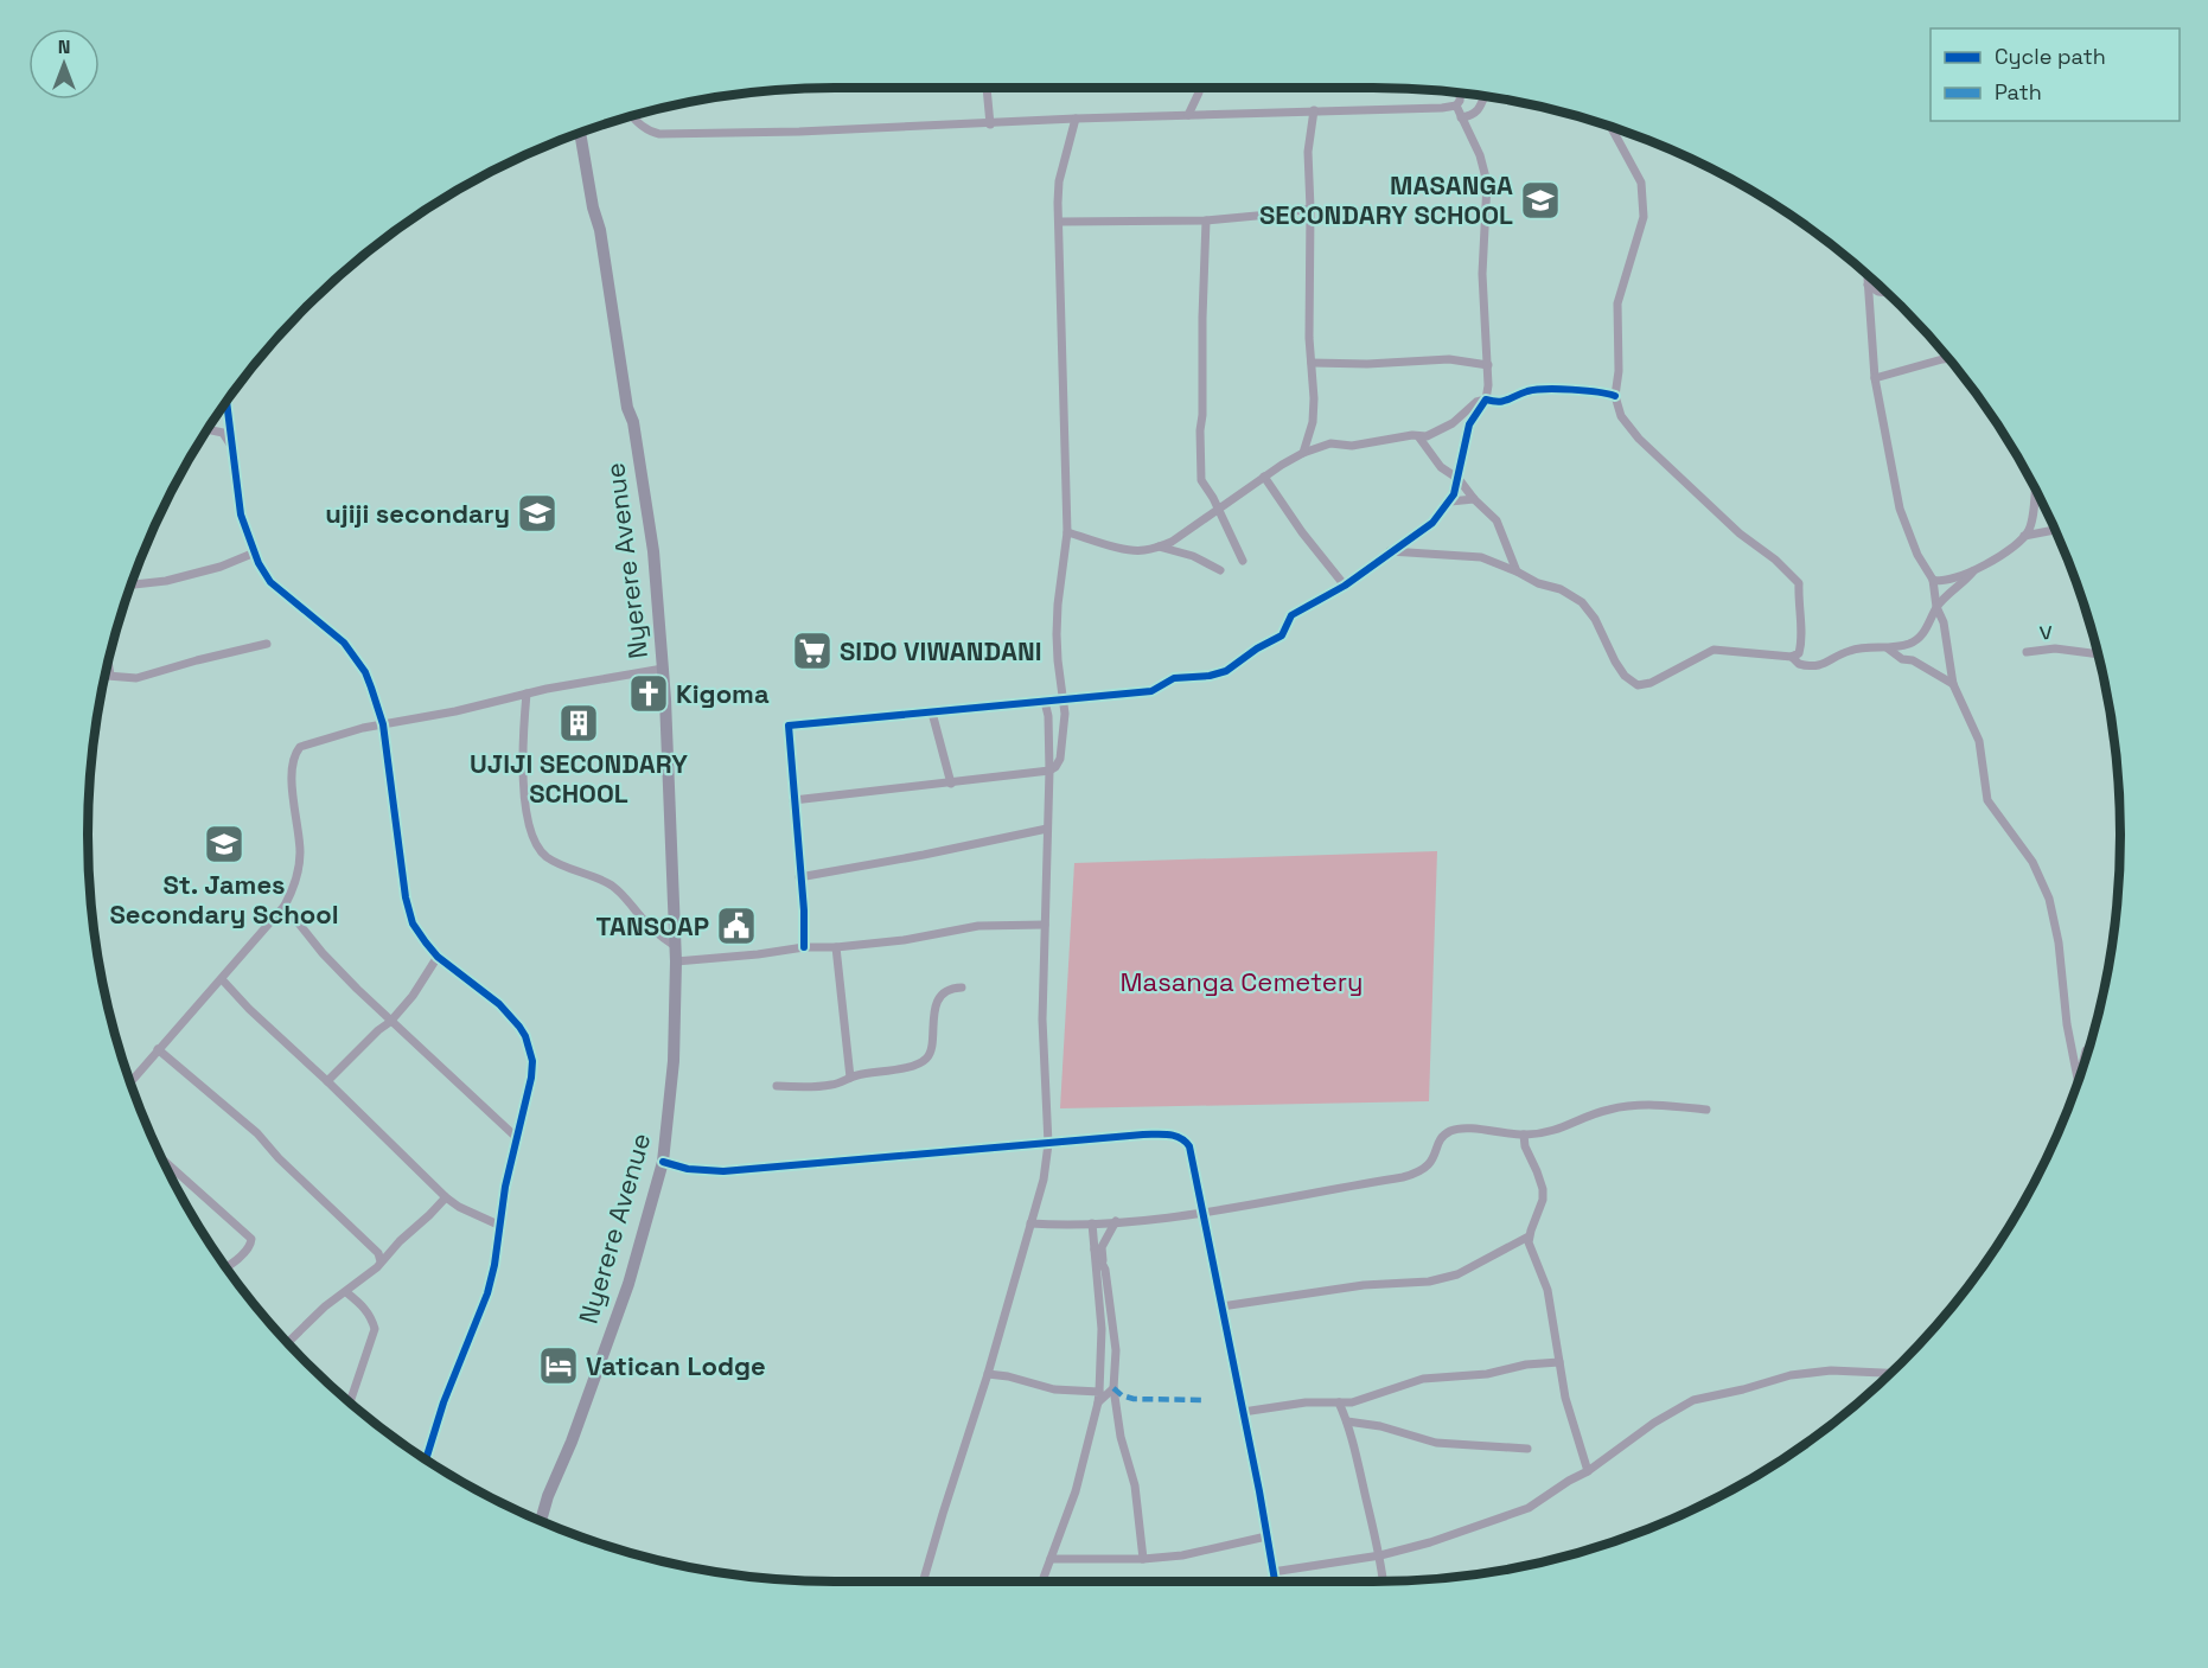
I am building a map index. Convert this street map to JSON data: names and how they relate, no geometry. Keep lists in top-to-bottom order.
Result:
{
  "streets": {
    "main road": ["Nyerere Avenue"],
    "street": ["v"]
  },
  "parks": ["Masanga Cemetery"],
  "places": {
    "school or university": ["MASANGA SECONDARY SCHOOL", "ujiji secondary", "St. James Secondary School"],
    "supermarket": ["SIDO VIWANDANI"],
    "church": ["Kigoma"],
    "building": ["UJIJI SECONDARY SCHOOL"],
    "public building": ["TANSOAP"],
    "hotel": ["Vatican Lodge"]
  },
  "legend": ["Cycle path", "Path"],
  "north": "top"
}
